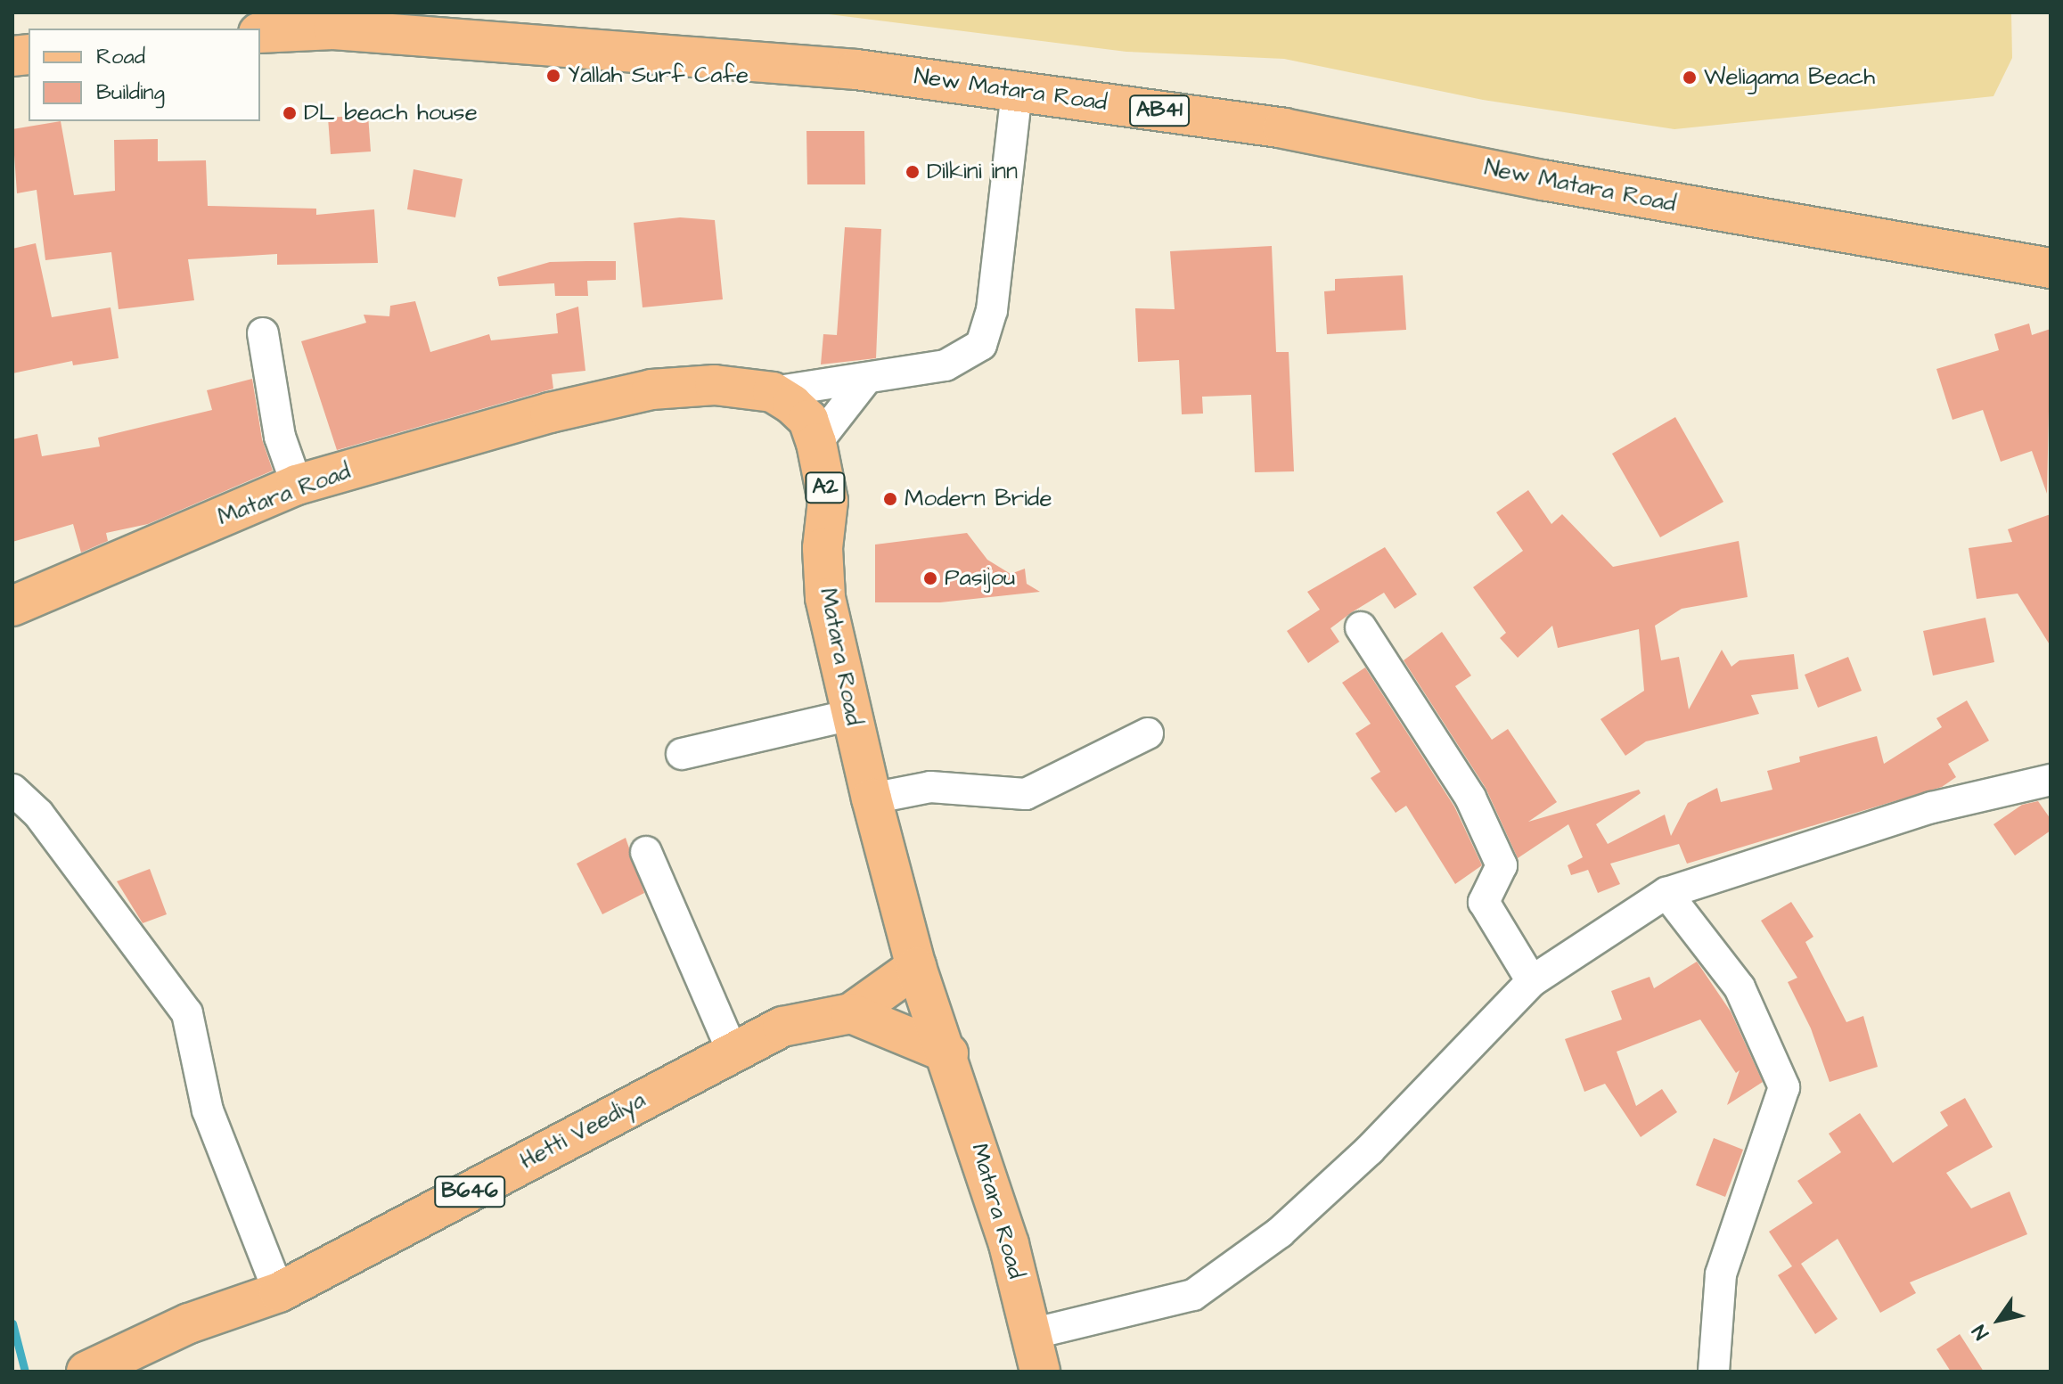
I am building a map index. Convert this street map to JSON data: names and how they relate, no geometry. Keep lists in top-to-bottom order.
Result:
{
  "streets": {
    "main road": [
      "New Matara Road",
      "AB41",
      "A2",
      "Matara Road",
      "Hetti Veediya",
      "B646"
    ]
  },
  "crossings": [
    ["Matara Road", "Hetti Veediya"]
  ],
  "places": [
    "Yallah Surf Cafe",
    "Weligama Beach",
    "DL beach house",
    "Dilkini inn",
    "Modern Bride",
    "Pasijou"
  ],
  "legend": ["Road", "Building"],
  "north": "bottom left"
}
